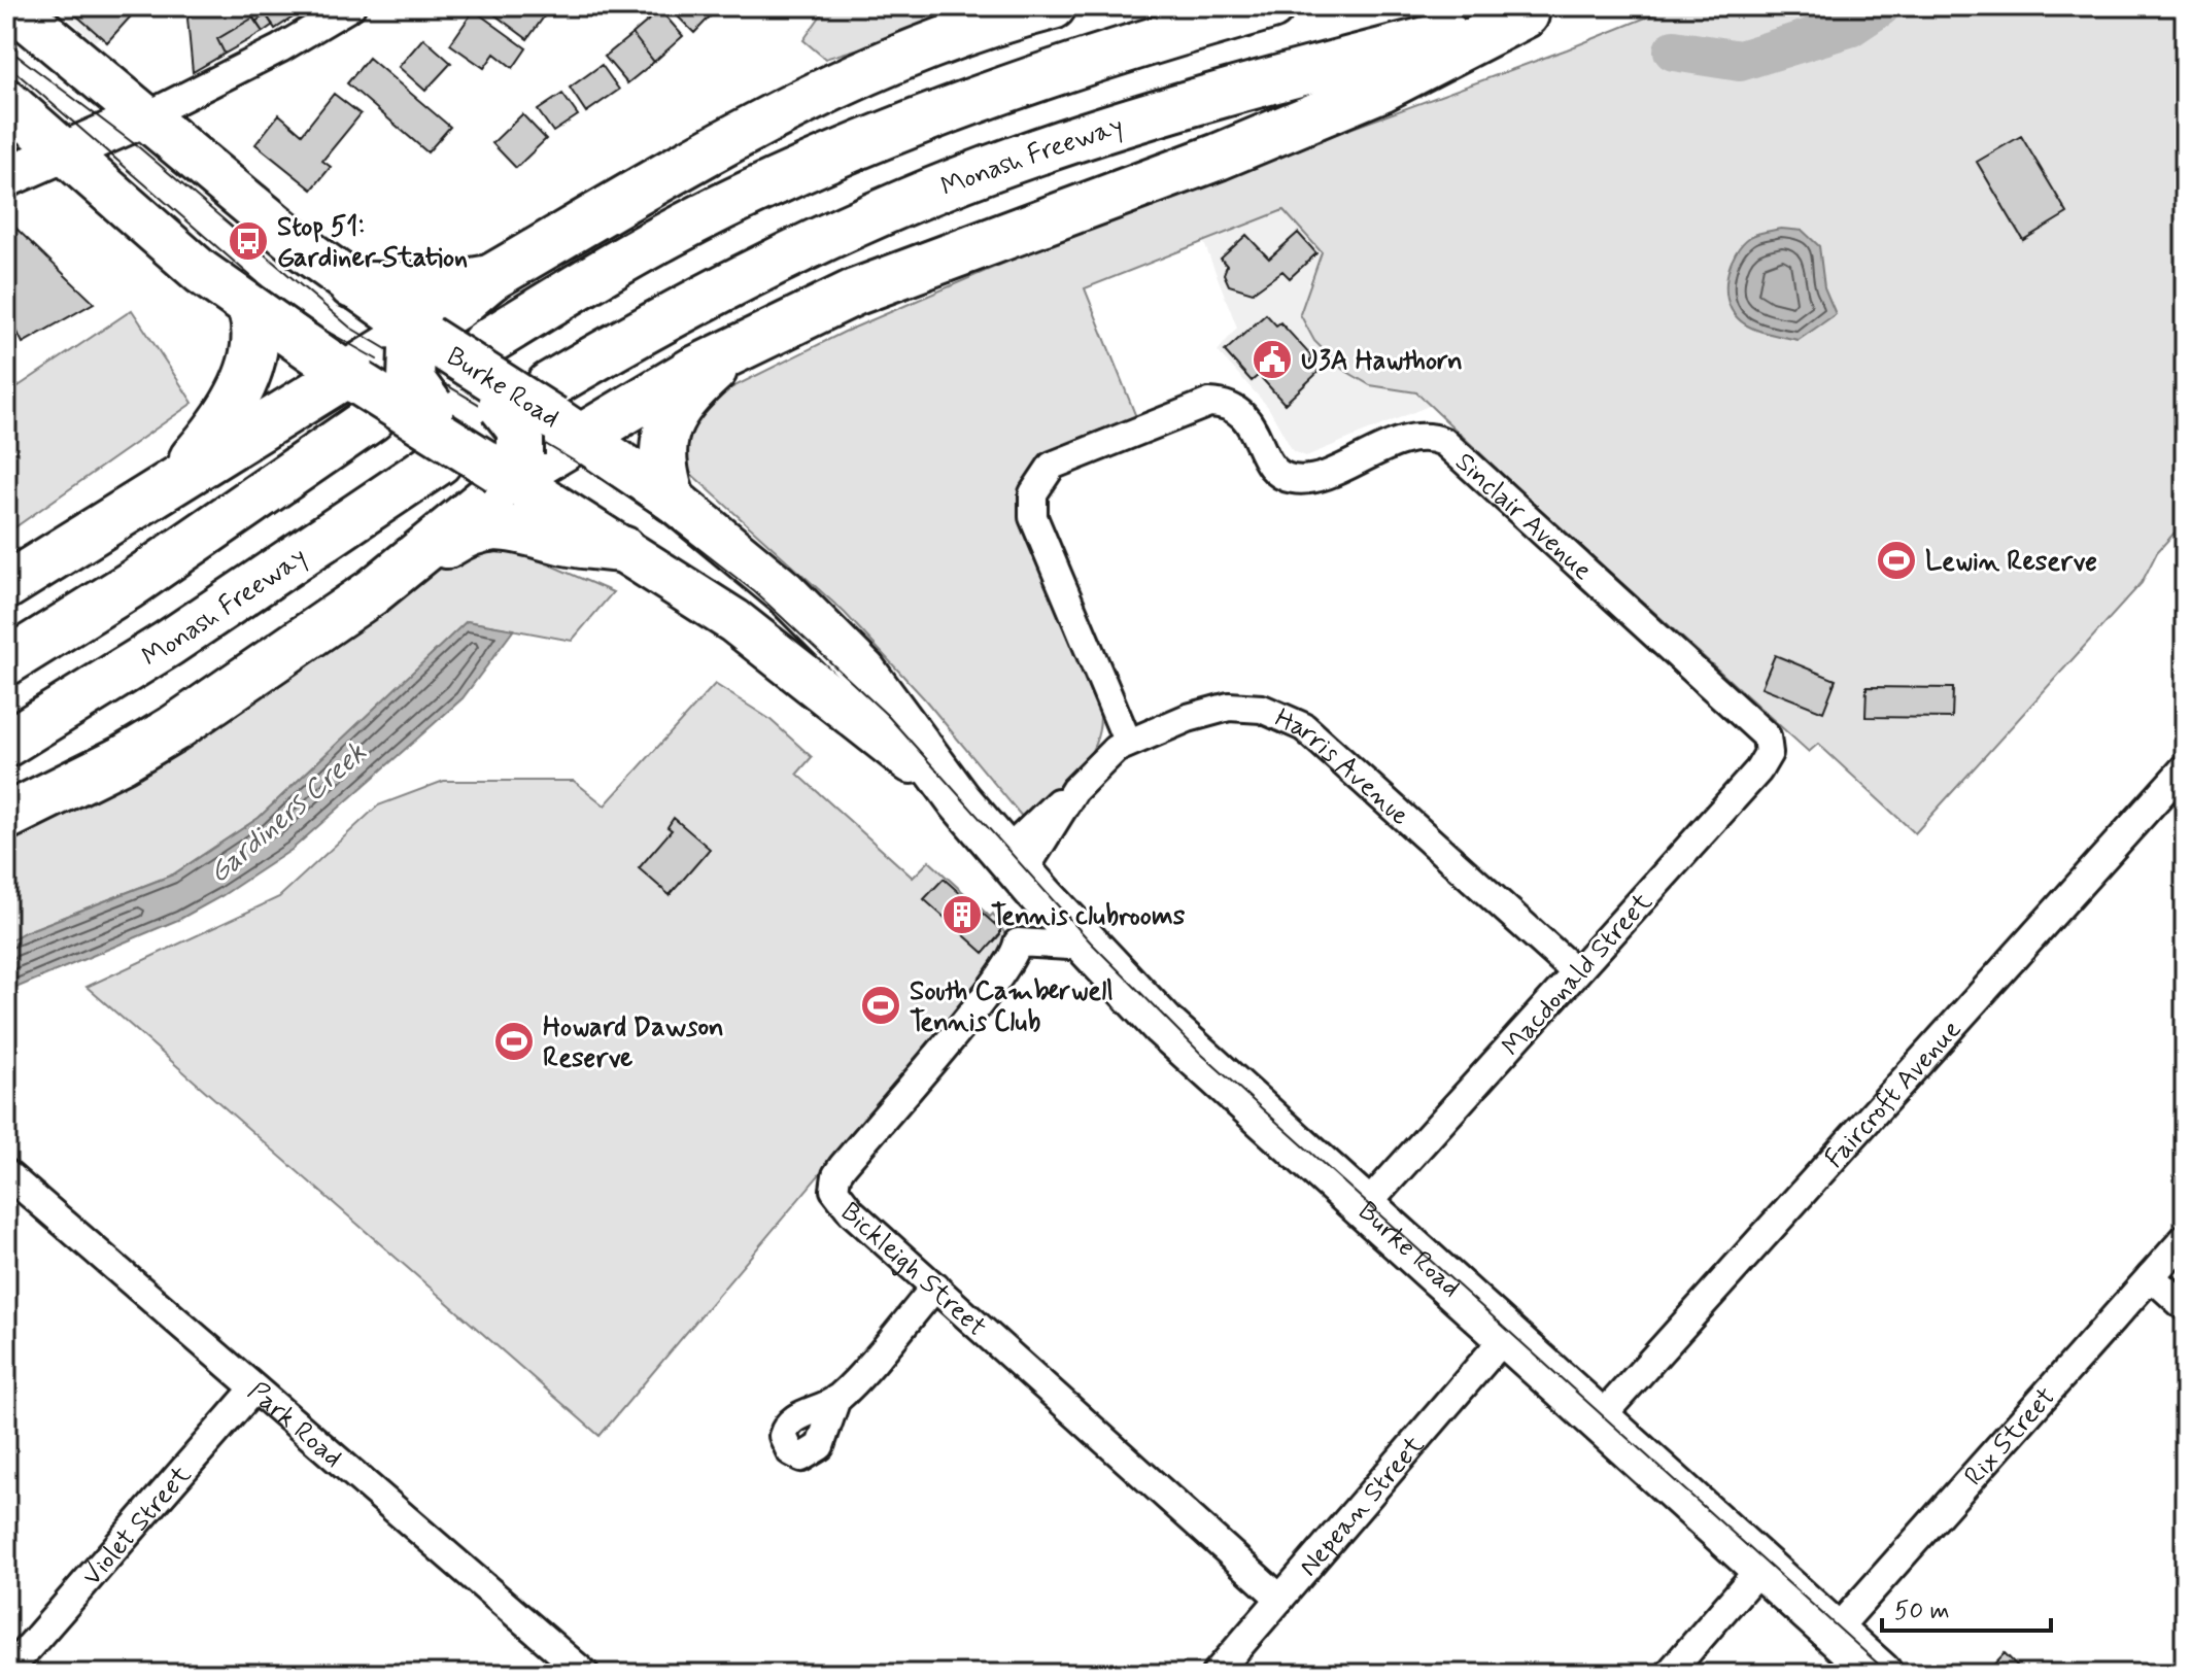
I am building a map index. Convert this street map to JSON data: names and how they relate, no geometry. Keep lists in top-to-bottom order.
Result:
{
  "streets": {
    "highway": ["Monash Freeway"],
    "main road": ["Burke Road"],
    "street": [
      "Sinclair Avenue",
      "Harris Avenue",
      "Macdonald Street",
      "Faircroft Avenue",
      "Bickleigh Street",
      "Park Road",
      "Rix Street",
      "Nepean Street",
      "Violet Street"
    ]
  },
  "crossings": [
    ["Monash Freeway", "Burke Road"],
    ["Burke Road", "Harris Avenue"],
    ["Burke Road", "Macdonald Street"],
    ["Burke Road", "Faircroft Avenue"],
    ["Burke Road", "Bickleigh Street"],
    ["Burke Road", "Rix Street"],
    ["Burke Road", "Nepean Street"],
    ["Sinclair Avenue", "Harris Avenue"],
    ["Sinclair Avenue", "Macdonald Street"],
    ["Harris Avenue", "Macdonald Street"],
    ["Bickleigh Street", "Nepean Street"],
    ["Park Road", "Violet Street"]
  ],
  "water": ["Gardiners Creek"],
  "places": {
    "bus stop": ["Stop 51: Gardiner Station"],
    "public building": ["U3A Hawthorn"],
    "sports": ["Lewin Reserve", "South Camberwell Tennis Club", "Howard Dawson Reserve"],
    "building": ["Tennis clubrooms"]
  },
  "scale_bar": "50 m"
}
